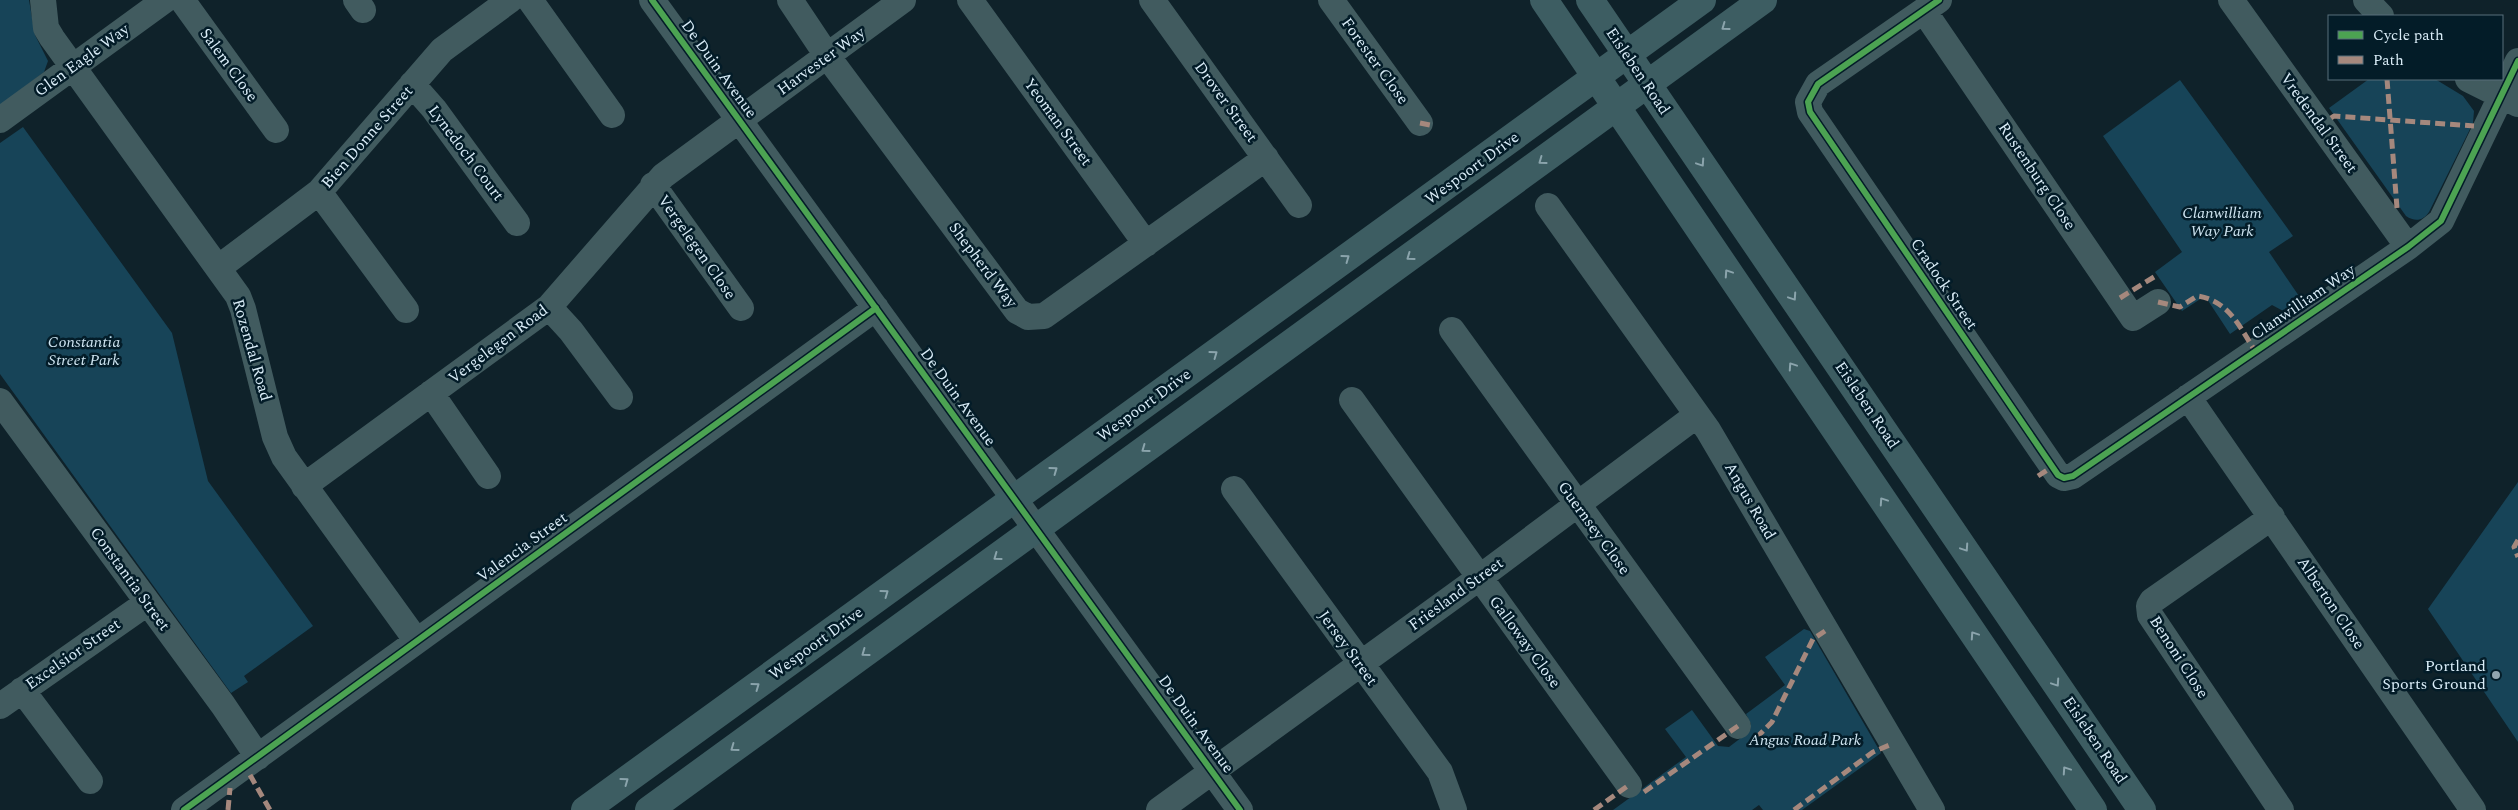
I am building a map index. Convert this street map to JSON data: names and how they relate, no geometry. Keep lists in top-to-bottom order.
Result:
{
  "streets": {
    "main road": ["Eisleben Road", "Wespoort Drive"],
    "street": [
      "Glen Eagle Way",
      "Harvester Way",
      "Forester Close",
      "Salem Close",
      "De Duin Avenue",
      "Drover Street",
      "Yeoman Street",
      "Vredendal Street",
      "Bien Donne Street",
      "Lynedoch Court",
      "Rustenburg Close",
      "Vergelegen Close",
      "Shepherd Way",
      "Cradock Street",
      "Clanwilliam Way",
      "Vergelegen Road",
      "Rozendal Road",
      "Angus Road",
      "Guernsey Close",
      "Valencia Street",
      "Constantia Street",
      "Friesland Street",
      "Alberton Close",
      "Galloway Close",
      "Jersey Street",
      "Excelsior Street",
      "Benoni Close"
    ]
  },
  "crossings": [
    ["Glen Eagle Way", "Rozendal Road"],
    ["Harvester Way", "De Duin Avenue"],
    ["Harvester Way", "Shepherd Way"],
    ["Harvester Way", "Vergelegen Road"],
    ["De Duin Avenue", "Wespoort Drive"],
    ["De Duin Avenue", "Vergelegen Road"],
    ["De Duin Avenue", "Valencia Street"],
    ["De Duin Avenue", "Friesland Street"],
    ["Eisleben Road", "Wespoort Drive"],
    ["Drover Street", "Shepherd Way"],
    ["Yeoman Street", "Shepherd Way"],
    ["Vredendal Street", "Clanwilliam Way"],
    ["Bien Donne Street", "Lynedoch Court"],
    ["Bien Donne Street", "Rozendal Road"],
    ["Rustenburg Close", "Cradock Street"],
    ["Vergelegen Close", "Vergelegen Road"],
    ["Cradock Street", "Clanwilliam Way"],
    ["Clanwilliam Way", "Alberton Close"],
    ["Vergelegen Road", "Rozendal Road"],
    ["Rozendal Road", "Valencia Street"],
    ["Angus Road", "Friesland Street"],
    ["Guernsey Close", "Friesland Street"],
    ["Valencia Street", "Constantia Street"],
    ["Constantia Street", "Excelsior Street"],
    ["Friesland Street", "Galloway Close"],
    ["Friesland Street", "Jersey Street"],
    ["Alberton Close", "Benoni Close"]
  ],
  "parks": ["Clanwilliam Way Park", "Constantia Street Park", "Angus Road Park"],
  "places": ["Portland Sports Ground"],
  "legend": ["Cycle path", "Path"]
}
